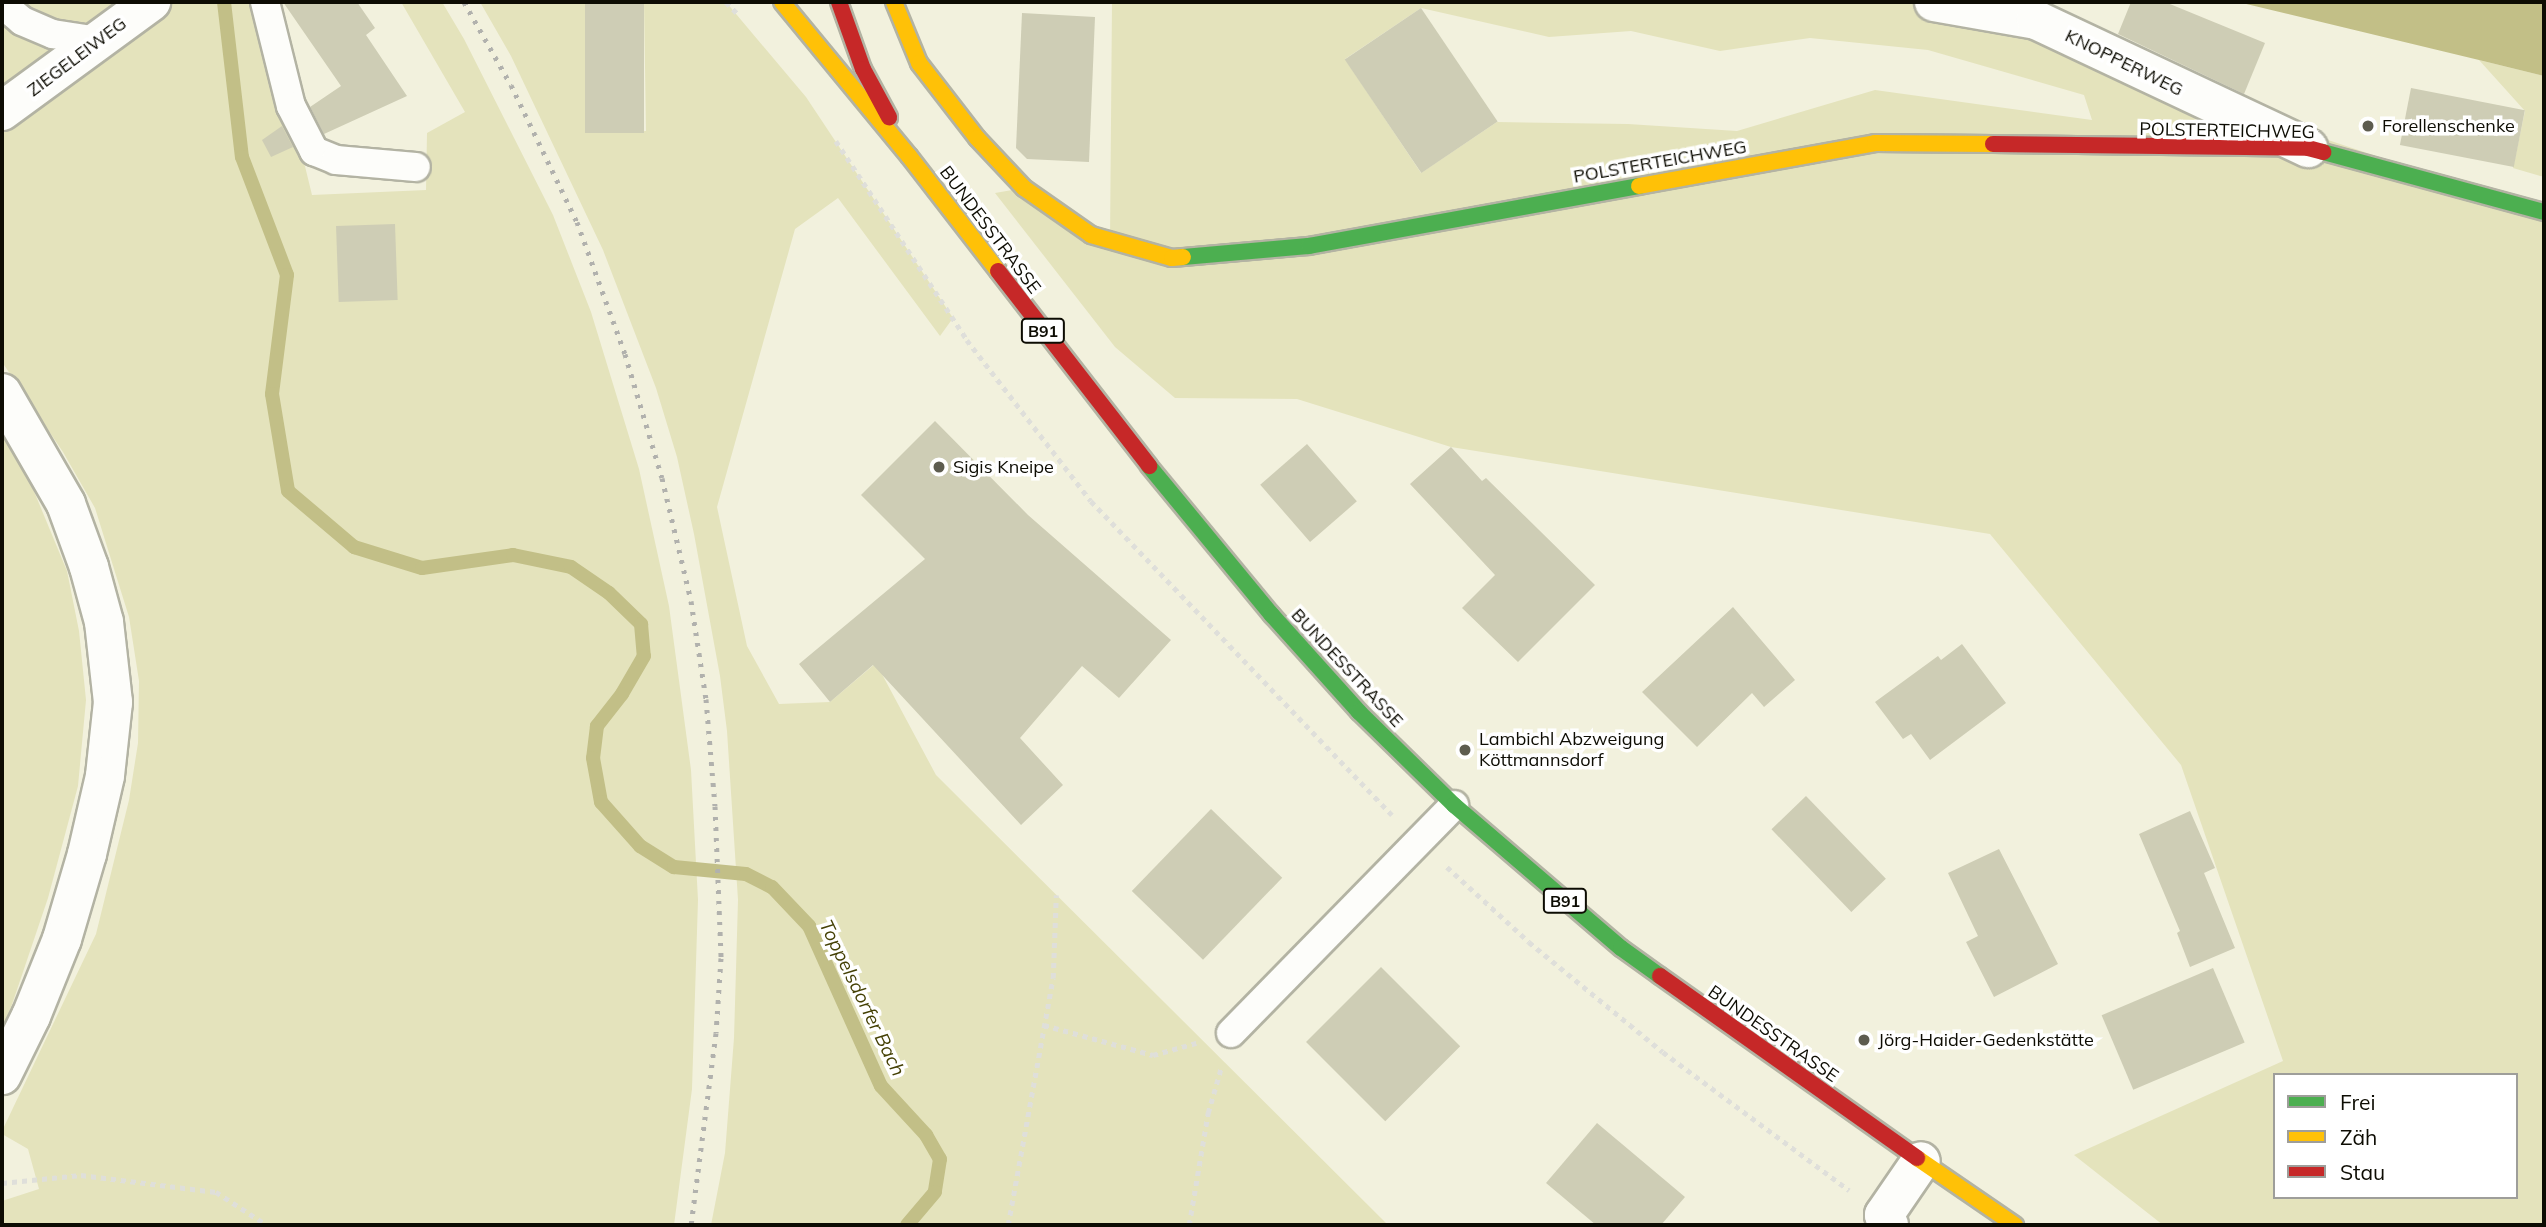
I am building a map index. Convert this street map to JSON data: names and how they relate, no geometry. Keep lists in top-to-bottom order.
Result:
{
  "streets": {
    "main road": ["POLSTERTEICHWEG", "BUNDESSTRASSE", "B91"],
    "street": ["ZIEGELEIWEG", "KNOPPERWEG"]
  },
  "crossings": [
    ["KNOPPERWEG", "POLSTERTEICHWEG"]
  ],
  "water": ["Toppelsdorfer Bach"],
  "places": [
    "Forellenschenke",
    "Sigis Kneipe",
    "Lambichl Abzweigung Köttmannsdorf",
    "Jörg-Haider-Gedenkstätte"
  ],
  "legend": ["Frei", "Zäh", "Stau"]
}
